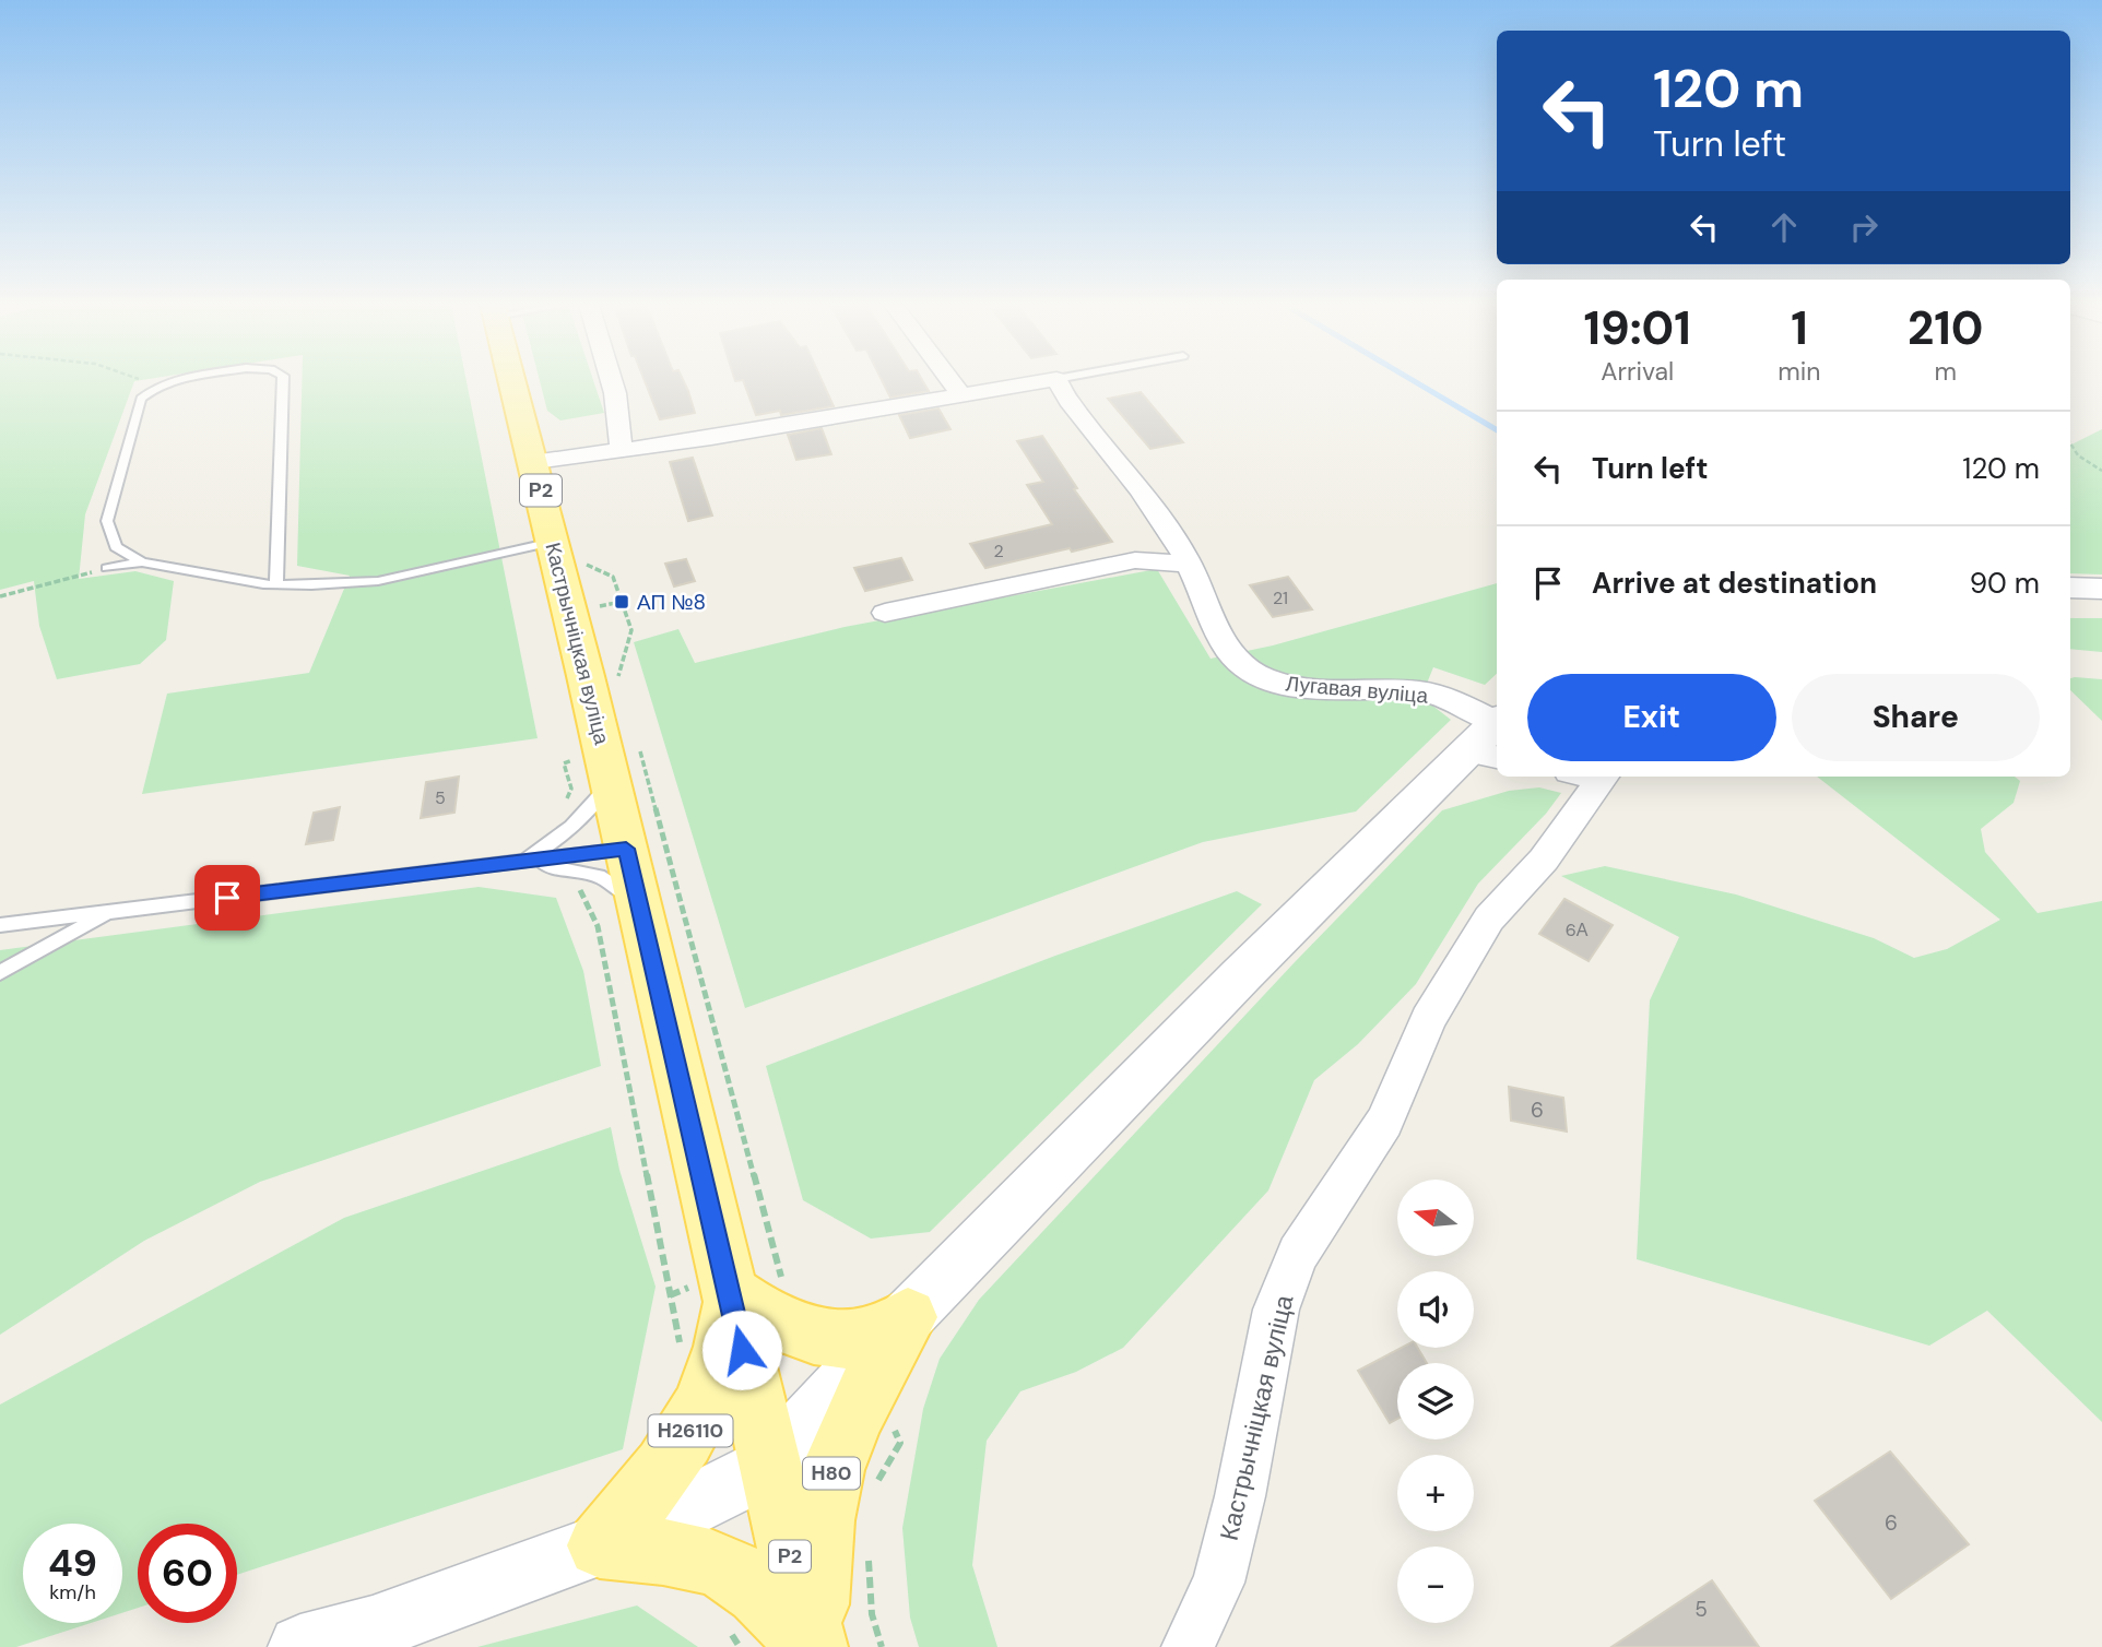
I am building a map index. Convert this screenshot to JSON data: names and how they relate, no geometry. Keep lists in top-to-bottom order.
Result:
{
  "streets": {
    "main road": [
      "Р2",
      "Кастрычніцкая вуліца",
      "Н26110",
      "Н80"
    ],
    "street": ["Лугавая вуліца"]
  },
  "crossings": [
    ["Р2", "Кастрычніцкая вуліца"],
    ["Р2", "Н26110"],
    ["Р2", "Н80"],
    ["Лугавая вуліца", "Н80"],
    ["Н26110", "Н80"]
  ],
  "places": {
    "transit": ["АП №8"]
  },
  "house_numbers": [
    "2",
    "21",
    "5",
    "6А",
    "6",
    "6",
    "5"
  ],
  "north": "left",
  "page": {
    "turn": ["120 m", "Turn left"],
    "eta": [
      "19:01",
      "Arrival",
      "1",
      "min",
      "210",
      "m"
    ],
    "list": [
      {
        "name": "Turn left",
        "value": "120 m"
      },
      {
        "name": "Arrive at destination",
        "value": "90 m"
      }
    ],
    "buttons": ["Exit", "Share"],
    "map_buttons": ["+", "−"],
    "speed": "49 km/h",
    "limit": "60"
  }
}
